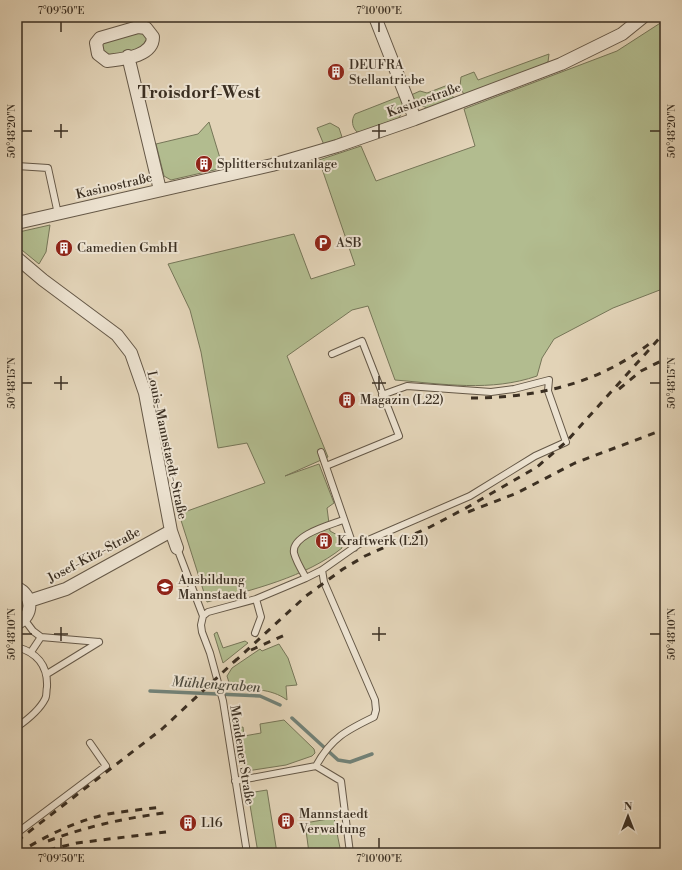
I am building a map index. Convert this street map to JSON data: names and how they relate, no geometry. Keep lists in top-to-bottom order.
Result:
{
  "streets": {
    "street": ["Kasinostraße", "Louis-Mannstaedt-Straße", "Josef-Kitz-Straße"],
    "lane": ["Mendener Straße"]
  },
  "crossings": [
    ["Louis-Mannstaedt-Straße", "Josef-Kitz-Straße"],
    ["Louis-Mannstaedt-Straße", "Mendener Straße"]
  ],
  "districts": ["Troisdorf-West"],
  "water": ["Mühlengraben"],
  "places": {
    "building": [
      "DEUFRA Stellantriebe",
      "Splitterschutzanlage",
      "Camedien GmbH",
      "Magazin (L22)",
      "Kraftwerk (L21)",
      "Mannstaedt Verwaltung",
      "L16"
    ],
    "parking": ["ASB"],
    "school or university": ["Ausbildung Mannstaedt"]
  },
  "north": "top",
  "coordinates": [
    "7°09'50\"E",
    "7°10'00\"E",
    "50°48'20\"N",
    "50°48'15\"N",
    "50°48'10\"N"
  ]
}
